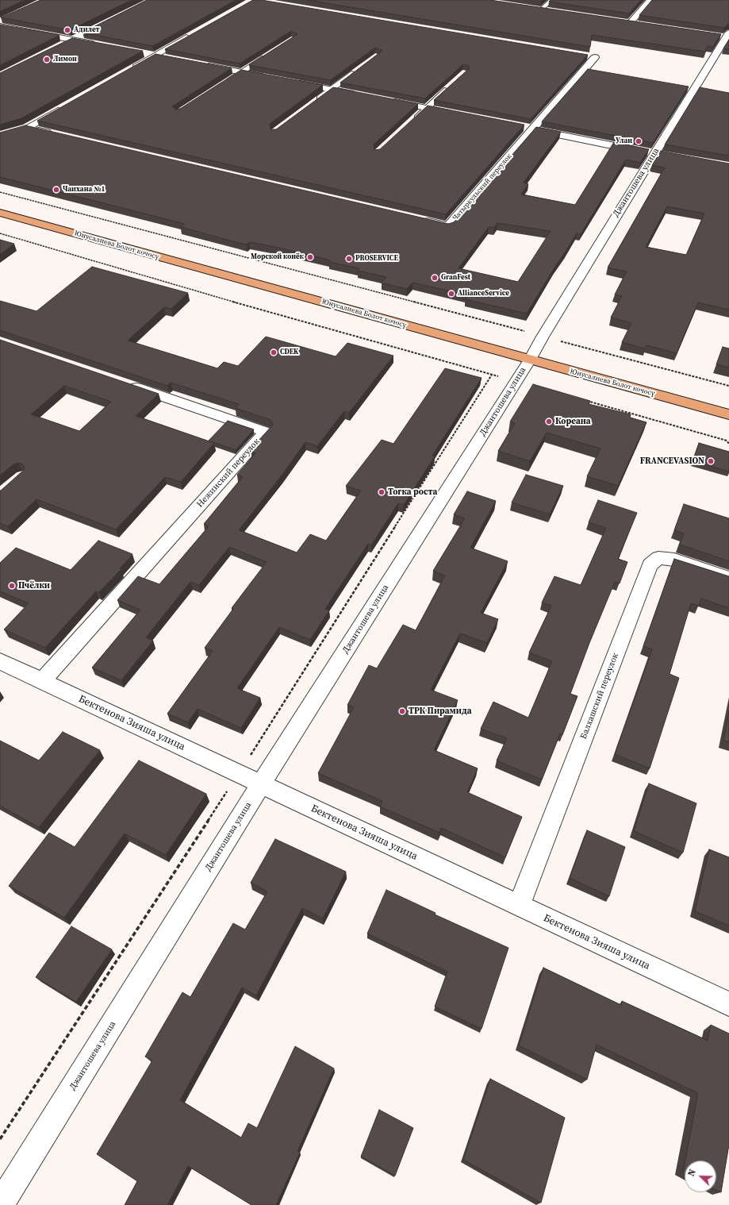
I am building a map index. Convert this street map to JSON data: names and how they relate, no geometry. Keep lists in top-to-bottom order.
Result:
{
  "streets": {
    "main road": ["Юнусалиева Болот көчөсү"],
    "street": [
      "Джантошева улица",
      "Чатыркульский переулок",
      "Нежинский переулок",
      "Балхашский переулок",
      "Бектенова Зияша улица"
    ]
  },
  "crossings": [
    ["Джантошева улица", "Юнусалиева Болот көчөсү"],
    ["Джантошева улица", "Бектенова Зияша улица"],
    ["Нежинский переулок", "Бектенова Зияша улица"],
    ["Балхашский переулок", "Бектенова Зияша улица"]
  ],
  "places": [
    "Адилет",
    "Лимон",
    "Улан",
    "Чаихана №1",
    "Морской конёк",
    "PROSERVICE",
    "GranFest",
    "AllianceService",
    "CDEK",
    "Кореана",
    "FRANCEVASION",
    "Тогка роста",
    "Пчёлки",
    "ТРК Пирамида"
  ],
  "north": "top left"
}
